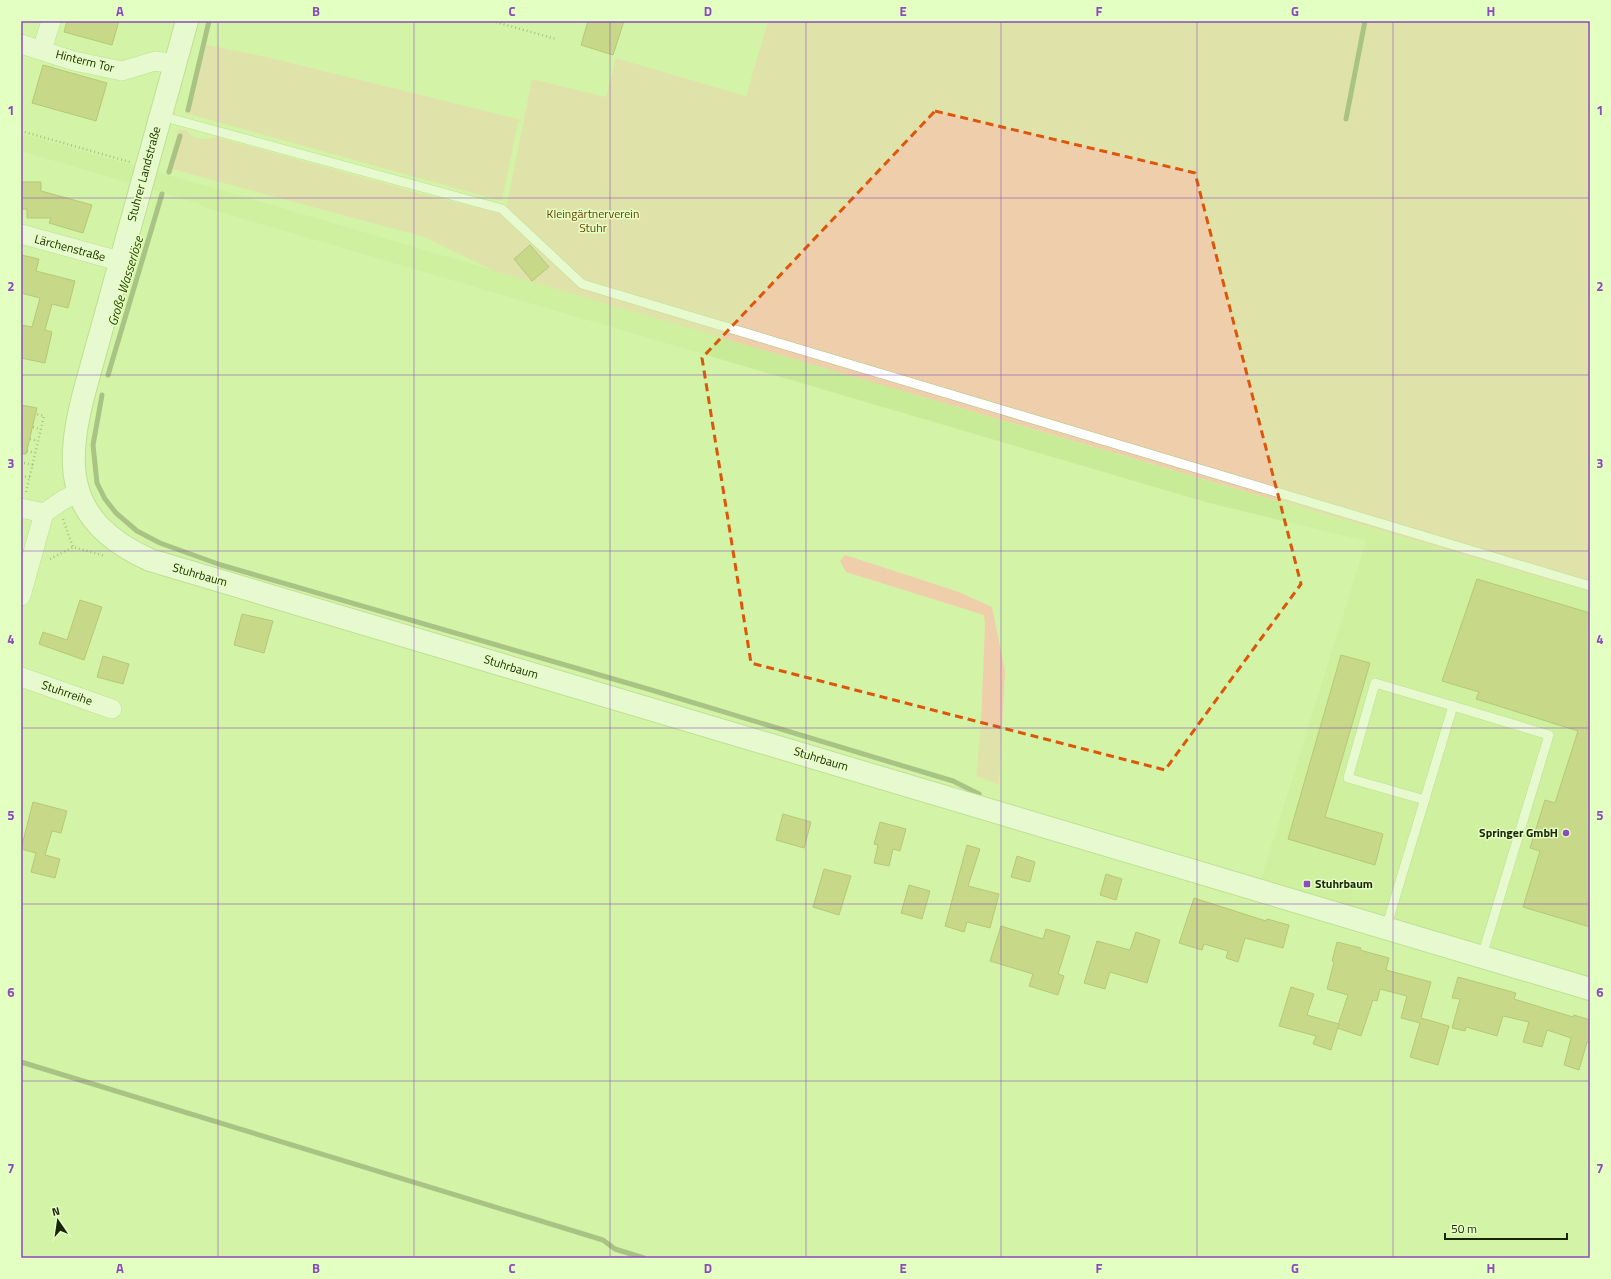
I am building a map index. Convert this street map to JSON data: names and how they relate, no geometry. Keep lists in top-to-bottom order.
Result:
{
  "streets": {
    "street": [
      "Hinterm Tor",
      "Stuhrer Landstraße",
      "Lärchenstraße",
      "Stuhrbaum",
      "Stuhrreihe"
    ]
  },
  "crossings": [
    ["Hinterm Tor", "Stuhrer Landstraße"],
    ["Stuhrer Landstraße", "Lärchenstraße"],
    ["Stuhrer Landstraße", "Stuhrbaum"]
  ],
  "water": ["Große Wasserlöse"],
  "parks": ["Kleingärtnerverein Stuhr"],
  "places": {
    "other": ["Springer GmbH"],
    "transit": ["Stuhrbaum"]
  },
  "scale_bar": "50 m",
  "north": "top",
  "grid": {
    "columns": [
      "A",
      "B",
      "C",
      "D",
      "E",
      "F",
      "G",
      "H"
    ],
    "rows": [
      "1",
      "2",
      "3",
      "4",
      "5",
      "6",
      "7"
    ]
  }
}
